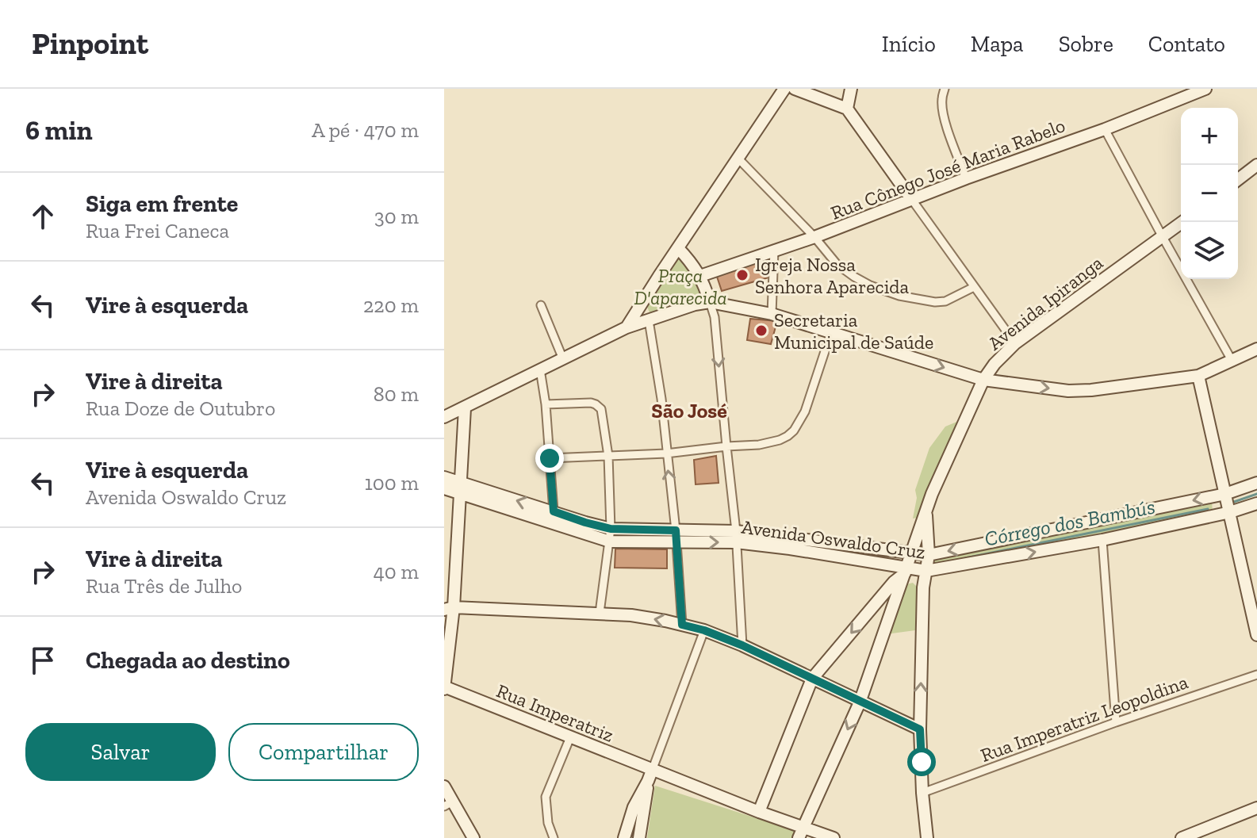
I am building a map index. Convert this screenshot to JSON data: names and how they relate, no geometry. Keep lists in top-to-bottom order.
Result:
{
  "streets": {
    "street": [
      "Rua Cônego José Maria Rabelo",
      "Avenida Ipiranga",
      "Avenida Oswaldo Cruz",
      "Rua Imperatriz",
      "Rua Imperatriz Leopoldina"
    ]
  },
  "crossings": [
    ["Avenida Ipiranga", "Avenida Oswaldo Cruz"],
    ["Avenida Ipiranga", "Rua Imperatriz"],
    ["Avenida Ipiranga", "Rua Imperatriz Leopoldina"]
  ],
  "districts": ["São José"],
  "water": ["Córrego dos Bambús"],
  "parks": ["Praça D'aparecida"],
  "places": ["Igreja Nossa Senhora Aparecida", "Secretaria Municipal de Saúde"],
  "page": {
    "header": "Pinpoint",
    "nav": [
      "Início",
      "Mapa",
      "Sobre",
      "Contato"
    ],
    "heading": ["6 min", "A pé · 470 m"],
    "map_buttons": ["+", "−"],
    "list": [
      ["Siga em frente", "Rua Frei Caneca", "30 m"],
      ["Vire à esquerda", "220 m"],
      ["Vire à direita", "Rua Doze de Outubro", "80 m"],
      ["Vire à esquerda", "Avenida Oswaldo Cruz", "100 m"],
      ["Vire à direita", "Rua Três de Julho", "40 m"],
      "Chegada ao destino"
    ],
    "buttons": ["Salvar", "Compartilhar"]
  }
}
